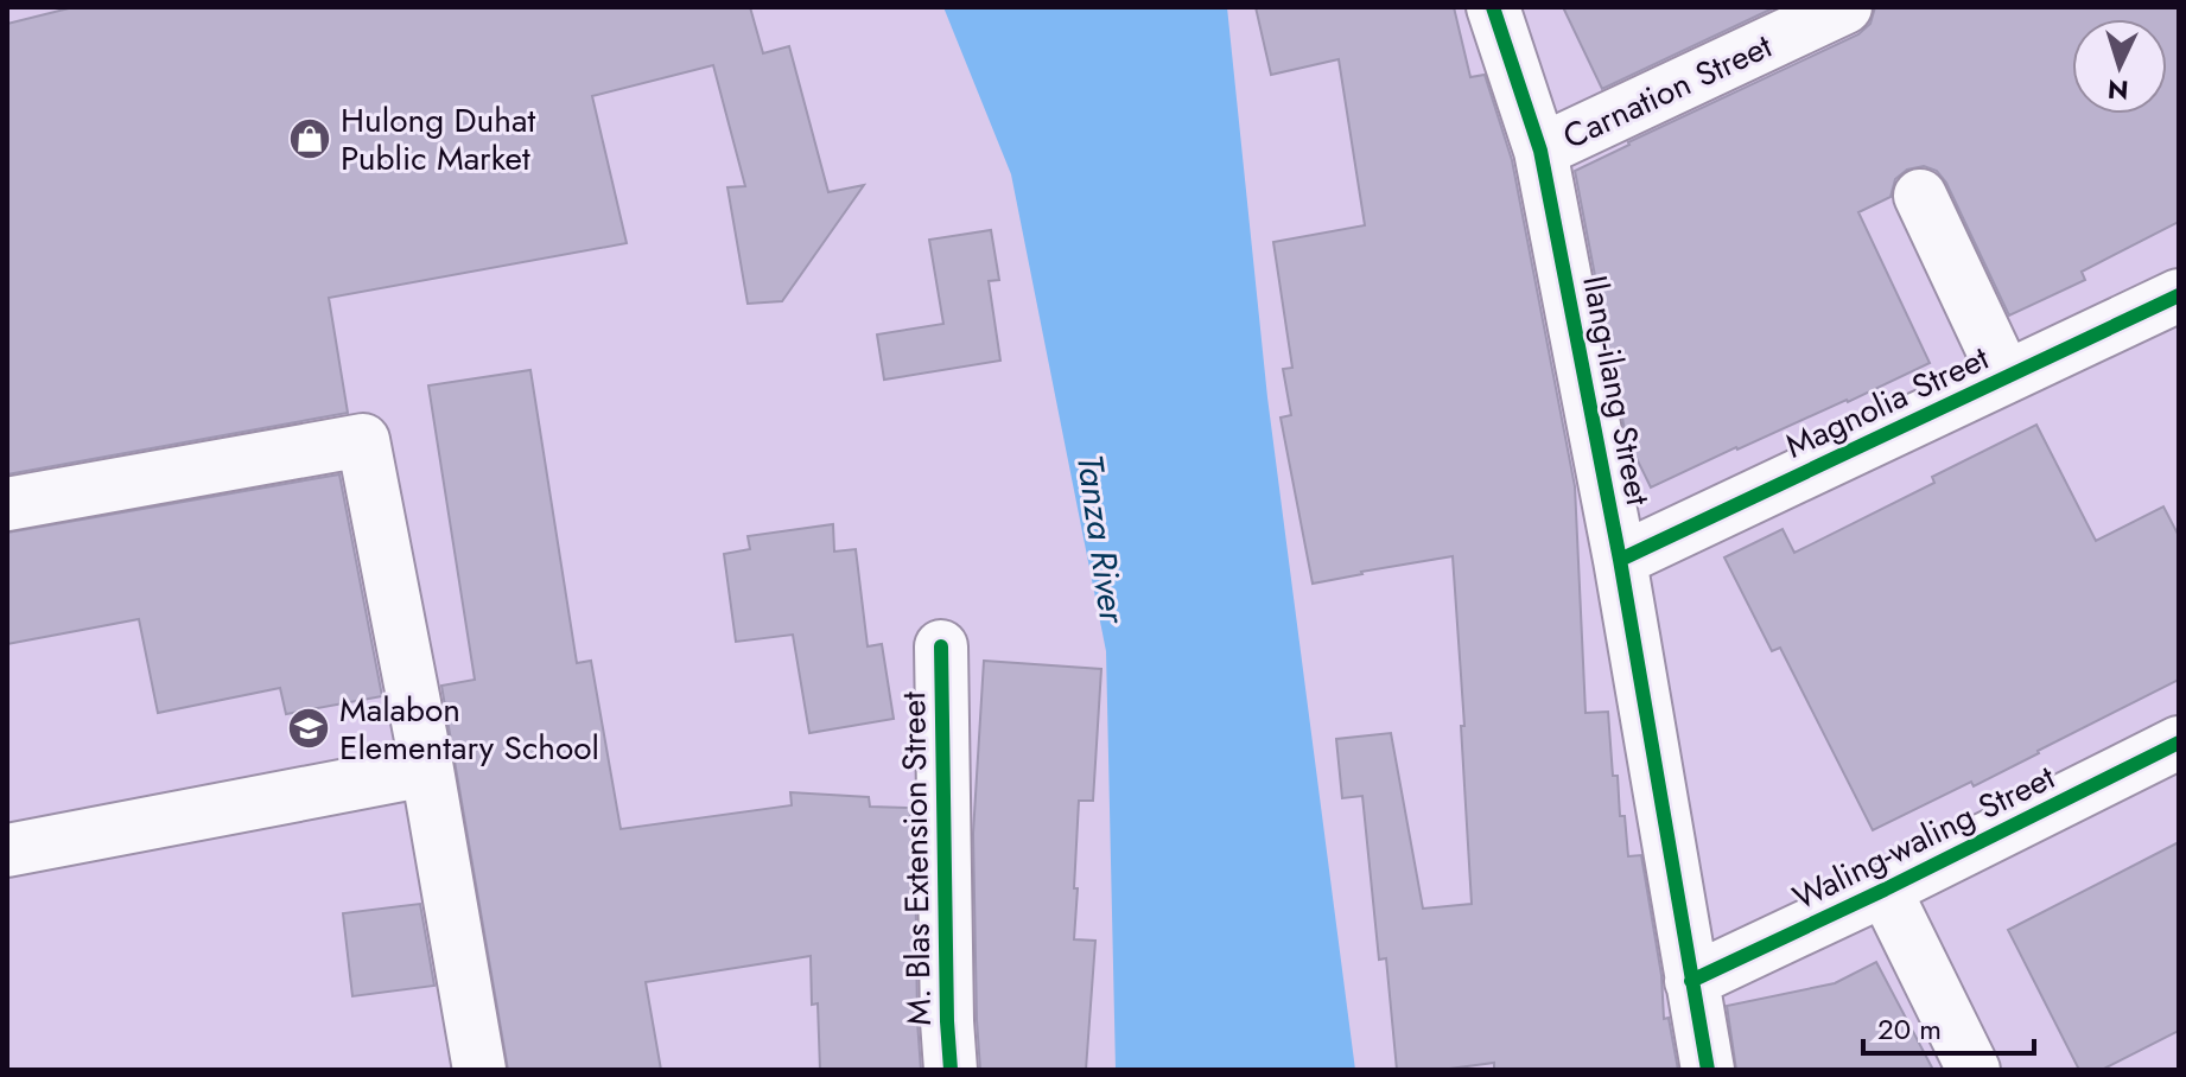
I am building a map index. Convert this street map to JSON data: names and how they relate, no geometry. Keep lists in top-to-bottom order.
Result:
{
  "streets": {
    "street": [
      "Carnation Street",
      "Ilang-ilang Street",
      "Magnolia Street",
      "Waling-waling Street",
      "M. Blas Extension Street"
    ]
  },
  "crossings": [
    ["Carnation Street", "Ilang-ilang Street"],
    ["Ilang-ilang Street", "Magnolia Street"],
    ["Ilang-ilang Street", "Waling-waling Street"]
  ],
  "water": ["Tanza River"],
  "places": {
    "shop": ["Hulong Duhat Public Market"],
    "school or university": ["Malabon Elementary School"]
  },
  "scale_bar": "20 m",
  "north": "bottom"
}
